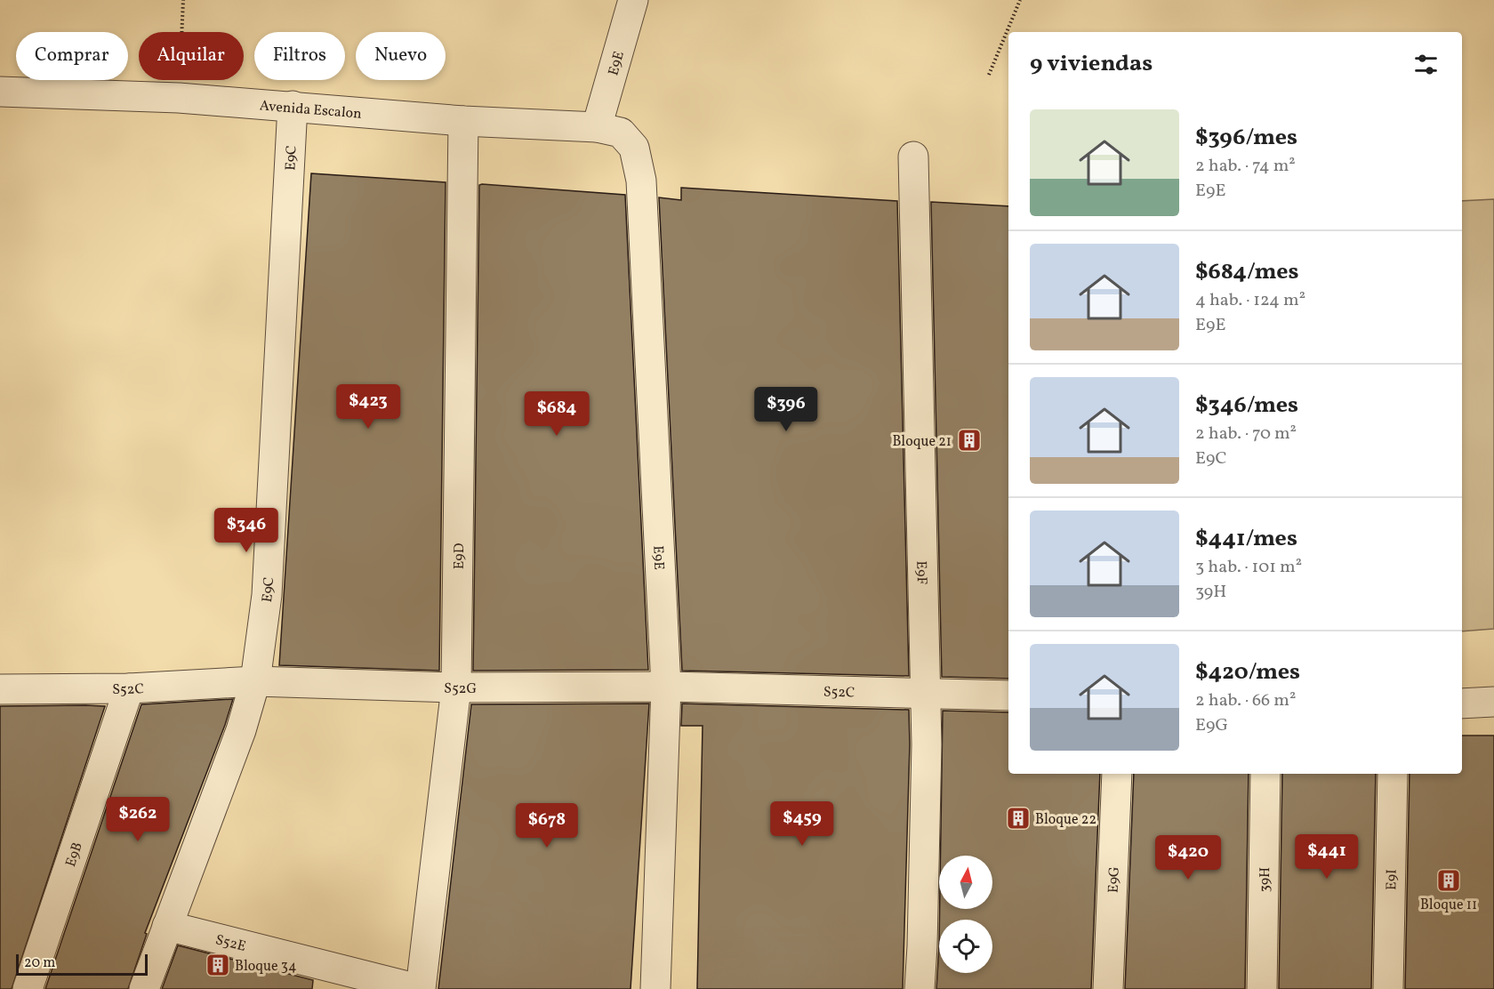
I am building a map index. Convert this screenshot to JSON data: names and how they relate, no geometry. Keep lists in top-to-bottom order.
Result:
{
  "streets": {
    "street": [
      "E9E",
      "Avenida Escalon",
      "E9C",
      "E9D",
      "E9F",
      "S52C",
      "S52G",
      "E9B",
      "E9G",
      "39H",
      "E9I",
      "S52E"
    ]
  },
  "crossings": [
    ["E9E", "Avenida Escalon"],
    ["E9E", "S52C"],
    ["E9E", "S52G"],
    ["Avenida Escalon", "E9C"],
    ["Avenida Escalon", "E9D"],
    ["E9C", "S52C"],
    ["E9C", "S52G"],
    ["E9C", "S52E"],
    ["E9D", "S52G"],
    ["E9D", "S52E"],
    ["E9F", "S52C"],
    ["S52C", "S52G"],
    ["S52C", "E9B"]
  ],
  "places": {
    "building": [
      "Bloque 21",
      "Bloque 22",
      "Bloque 11",
      "Bloque 34"
    ]
  },
  "scale_bar": "20 m",
  "north": "top",
  "page": {
    "chip": [
      "Comprar",
      "Alquilar",
      "Filtros",
      "Nuevo"
    ],
    "heading": "9 viviendas",
    "list": [
      {
        "name": "$396/mes",
        "note": "2 hab. · 74 m² · E9E"
      },
      {
        "name": "$684/mes",
        "note": "4 hab. · 124 m² · E9E"
      },
      {
        "name": "$346/mes",
        "note": "2 hab. · 70 m² · E9C"
      },
      {
        "name": "$441/mes",
        "note": "3 hab. · 101 m² · 39H"
      },
      {
        "name": "$420/mes",
        "note": "2 hab. · 66 m² · E9G"
      }
    ],
    "price": [
      "$423",
      "$396",
      "$684",
      "$346",
      "$262",
      "$459",
      "$678",
      "$441",
      "$420"
    ],
    "scale": "20 m"
  }
}
